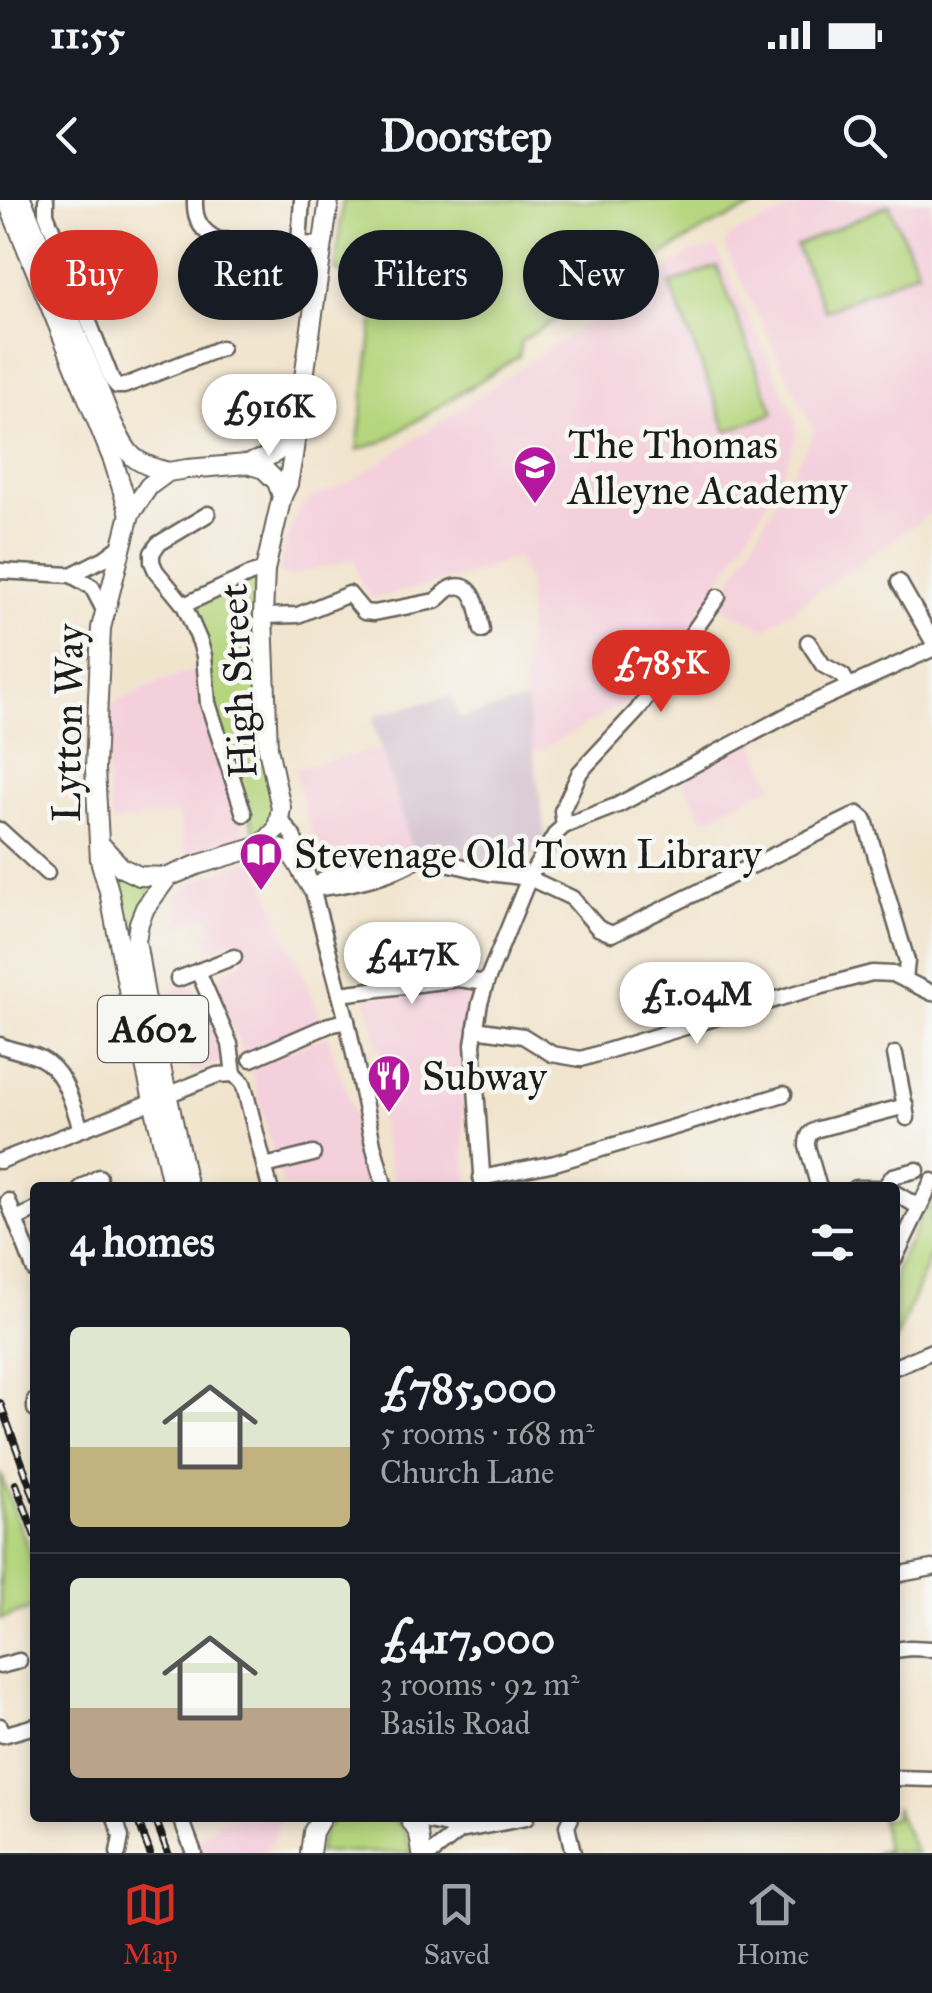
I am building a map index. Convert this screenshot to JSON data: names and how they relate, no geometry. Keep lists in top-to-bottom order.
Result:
{
  "streets": {
    "main road": ["High Street", "Lytton Way", "A602"]
  },
  "places": {
    "school or university": ["The Thomas Alleyne Academy"],
    "library": ["Stevenage Old Town Library"],
    "restaurant": ["Subway"]
  },
  "page": {
    "status": "11:55",
    "header": "Doorstep",
    "chip": [
      "Buy",
      "Rent",
      "Filters",
      "New"
    ],
    "price": [
      "£916K",
      "£785K",
      "£417K",
      "£1.04M"
    ],
    "heading": "4 homes",
    "list": [
      {
        "name": "£785,000",
        "note": "5 rooms · 168 m² · Church Lane"
      },
      {
        "name": "£417,000",
        "note": "3 rooms · 92 m² · Basils Road"
      }
    ],
    "tabs": ["Map", "Saved", "Home"]
  }
}
